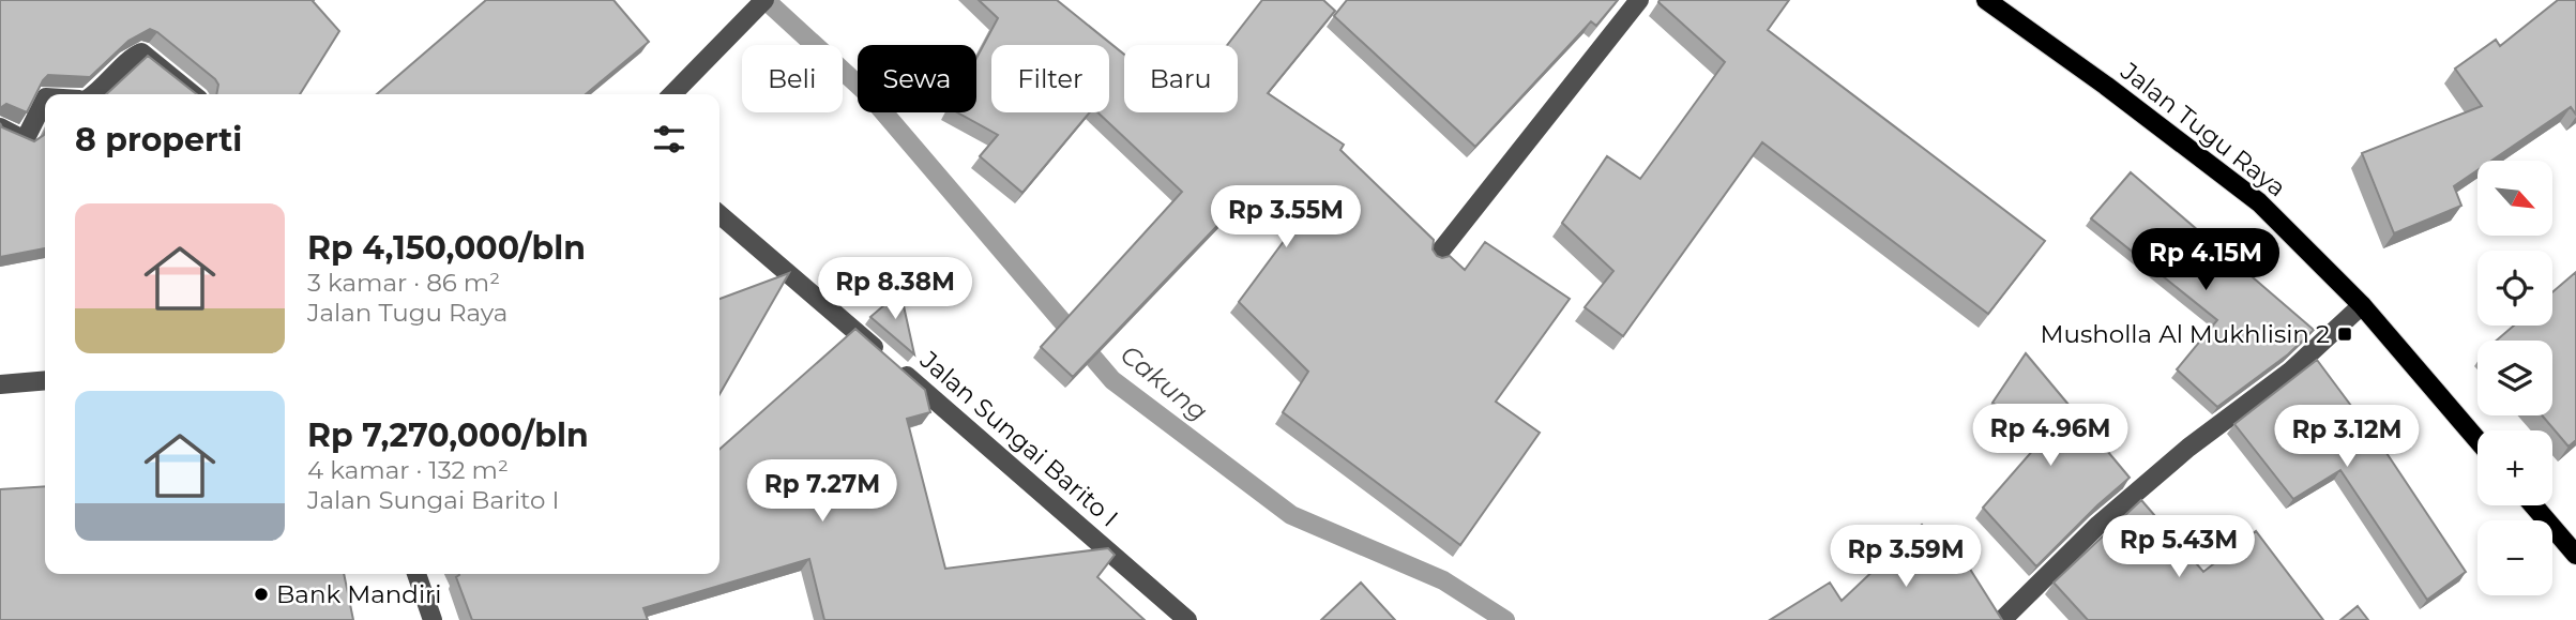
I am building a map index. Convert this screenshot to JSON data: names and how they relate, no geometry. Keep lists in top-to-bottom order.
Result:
{
  "streets": {
    "main road": ["Jalan Tugu Raya"],
    "street": ["Jalan Sungai Barito I"]
  },
  "water": ["Cakung"],
  "places": {
    "transit": ["Musholla Al Mukhlisin 2"],
    "other": ["Bank Mandiri"]
  },
  "north": "bottom right",
  "page": {
    "chip": [
      "Beli",
      "Sewa",
      "Filter",
      "Baru"
    ],
    "heading": "8 properti",
    "map_buttons": ["+", "−"],
    "list": [
      {
        "name": "Rp 4,150,000/bln",
        "note": "3 kamar · 86 m² · Jalan Tugu Raya"
      },
      {
        "name": "Rp 7,270,000/bln",
        "note": "4 kamar · 132 m² · Jalan Sungai Barito I"
      }
    ],
    "price": [
      "Rp 3.55M",
      "Rp 4.15M",
      "Rp 8.38M",
      "Rp 4.96M",
      "Rp 3.12M",
      "Rp 7.27M",
      "Rp 5.43M",
      "Rp 3.59M"
    ]
  }
}
